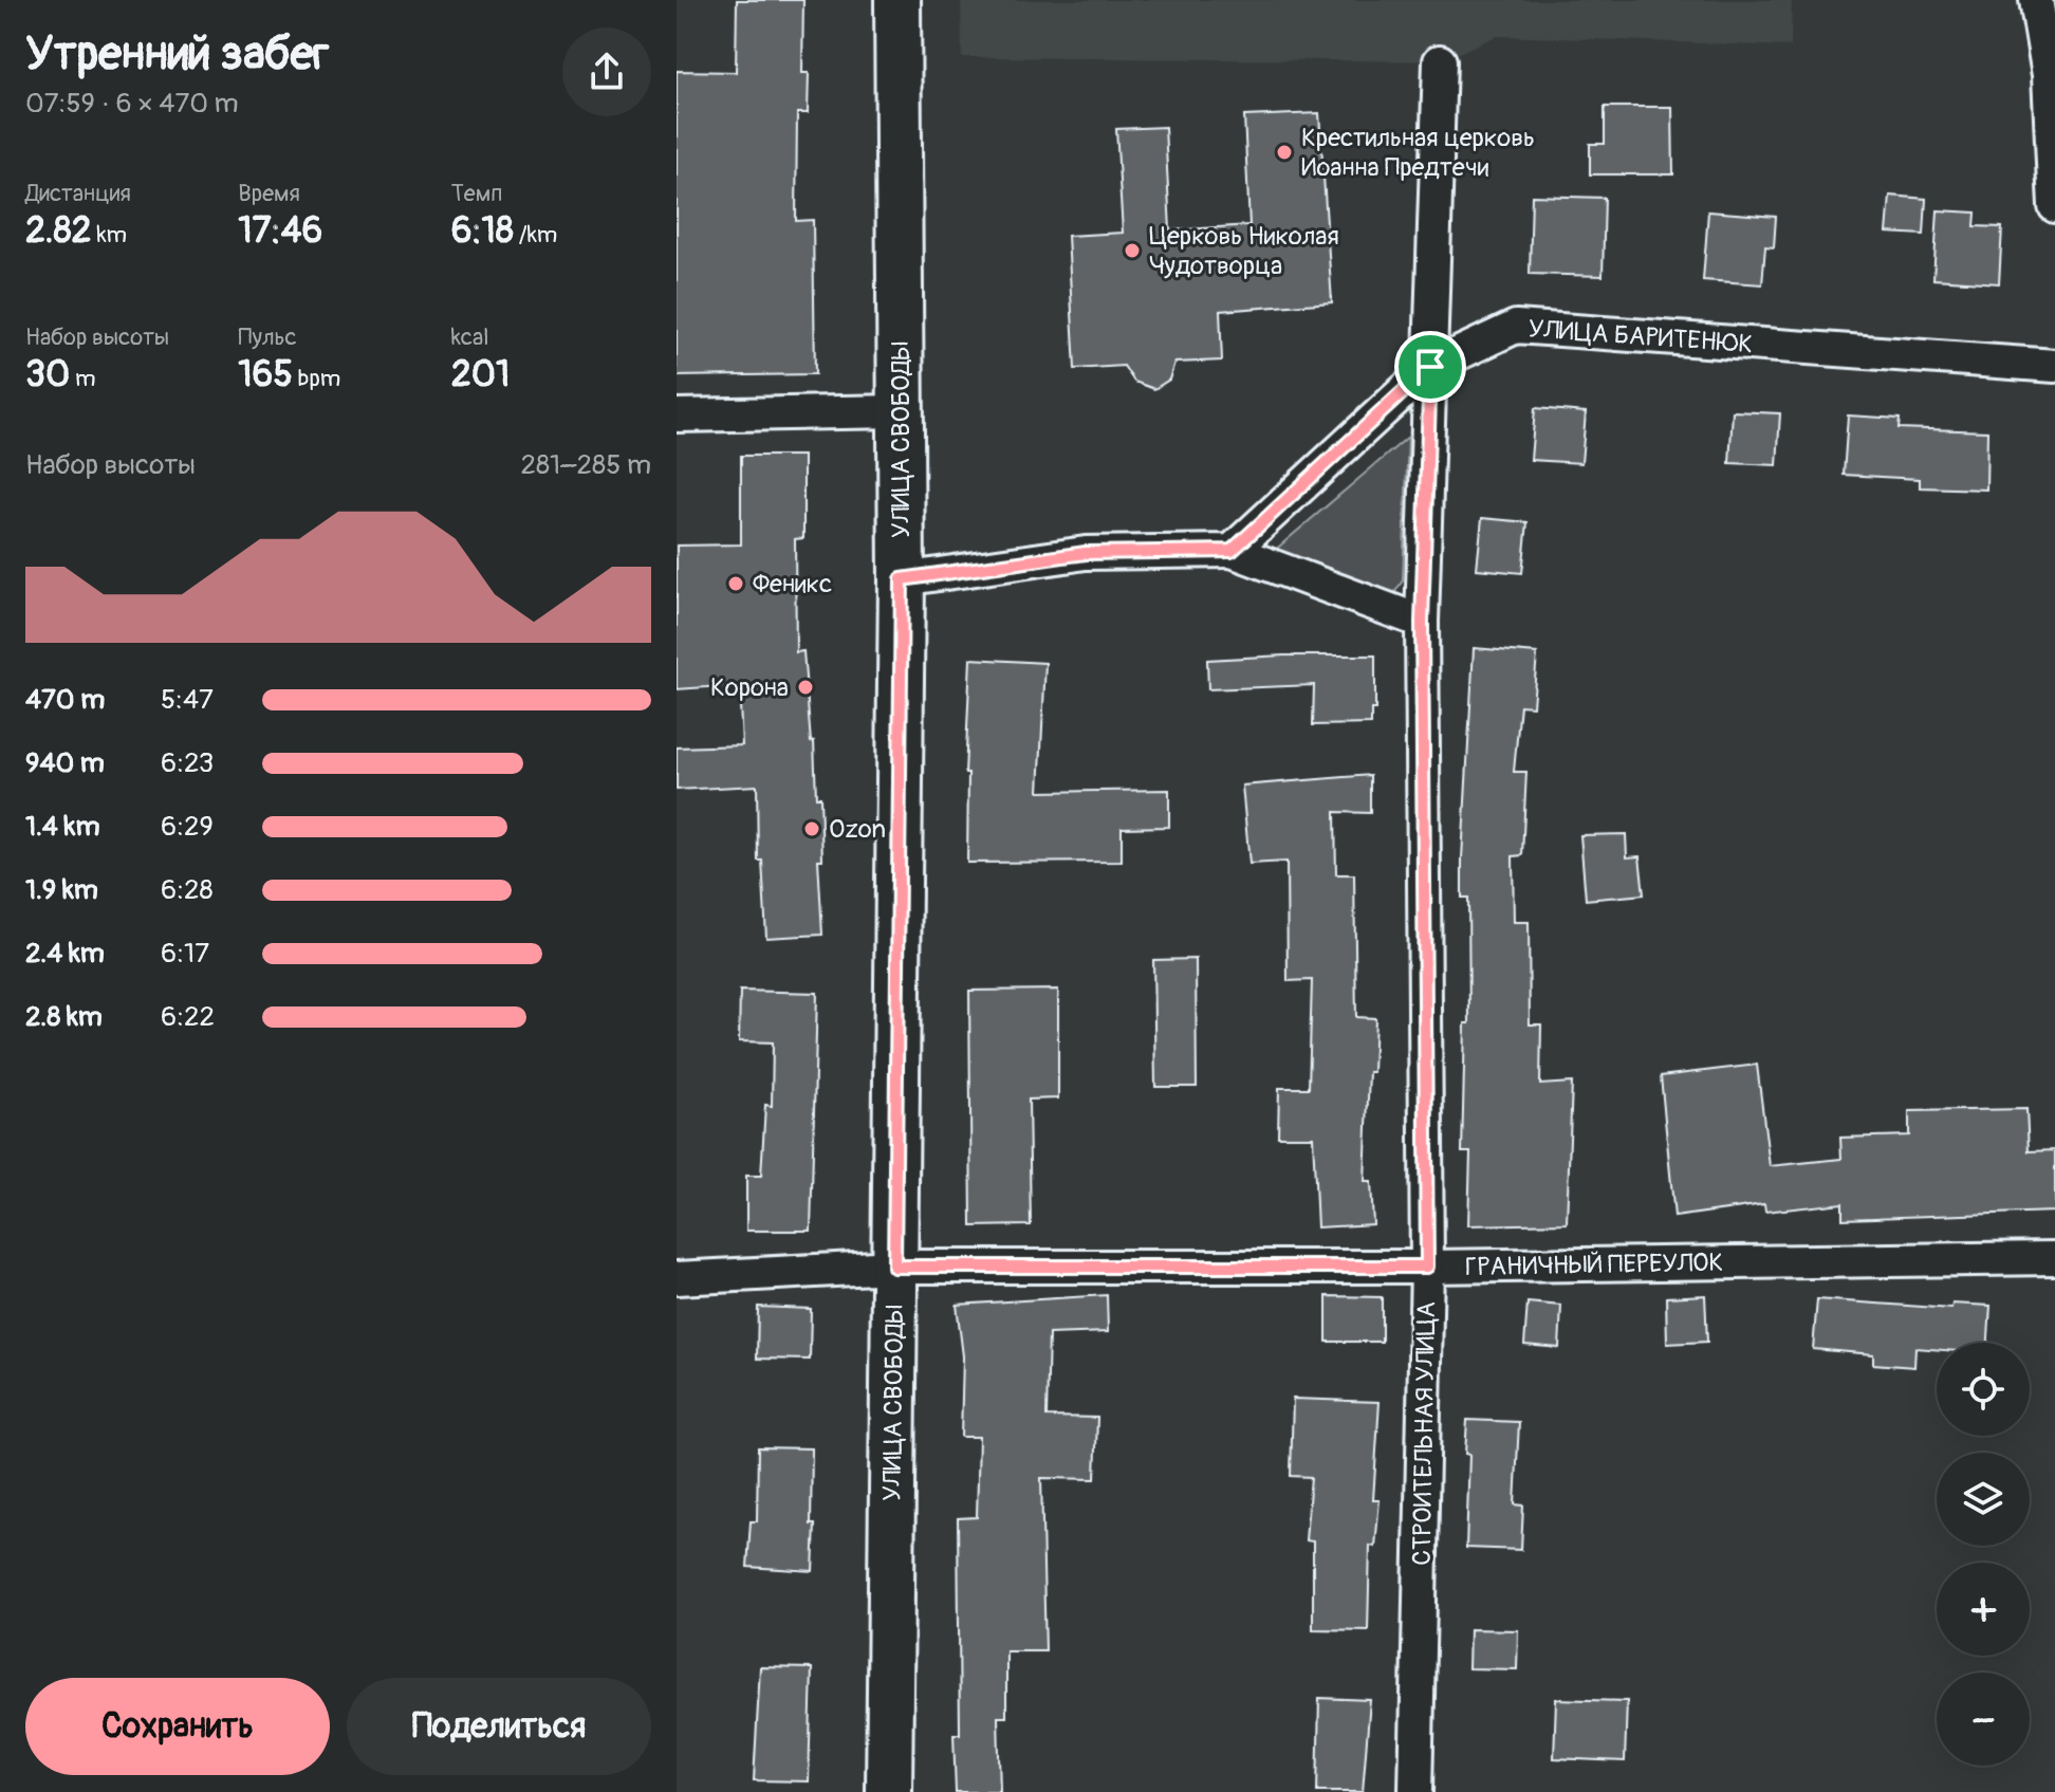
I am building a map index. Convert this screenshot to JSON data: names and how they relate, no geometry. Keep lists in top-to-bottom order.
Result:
{
  "streets": {
    "main road": ["УЛИЦА СВОБОДЫ"],
    "street": ["УЛИЦА БАРИТЕНЮК", "ГРАНИЧНЫЙ ПЕРЕУЛОК", "СТРОИТЕЛЬНАЯ УЛИЦА"]
  },
  "crossings": [
    ["УЛИЦА БАРИТЕНЮК", "СТРОИТЕЛЬНАЯ УЛИЦА"],
    ["УЛИЦА СВОБОДЫ", "ГРАНИЧНЫЙ ПЕРЕУЛОК"],
    ["ГРАНИЧНЫЙ ПЕРЕУЛОК", "СТРОИТЕЛЬНАЯ УЛИЦА"]
  ],
  "places": [
    "Крестильная церковь Иоанна Предтечи",
    "Церковь Николая Чудотворца",
    "Феникс",
    "Корона",
    "Ozon"
  ],
  "page": {
    "heading": ["Утренний забег", "07:59 · 6 × 470 m"],
    "stats": [
      ["Дистанция", "2.82 km"],
      ["Время", "17:46"],
      ["Темп", "6:18 /km"],
      ["Набор высоты", "30 m"],
      ["Пульс", "165 bpm"],
      ["kcal", "201"]
    ],
    "chart": ["Набор высоты", "281–285 m"],
    "list": [
      {
        "name": "470 m",
        "note": "5:47"
      },
      {
        "name": "940 m",
        "note": "6:23"
      },
      {
        "name": "1.4 km",
        "note": "6:29"
      },
      {
        "name": "1.9 km",
        "note": "6:28"
      },
      {
        "name": "2.4 km",
        "note": "6:17"
      },
      {
        "name": "2.8 km",
        "note": "6:22"
      }
    ],
    "map_buttons": ["+", "−"],
    "buttons": ["Сохранить", "Поделиться"]
  }
}
